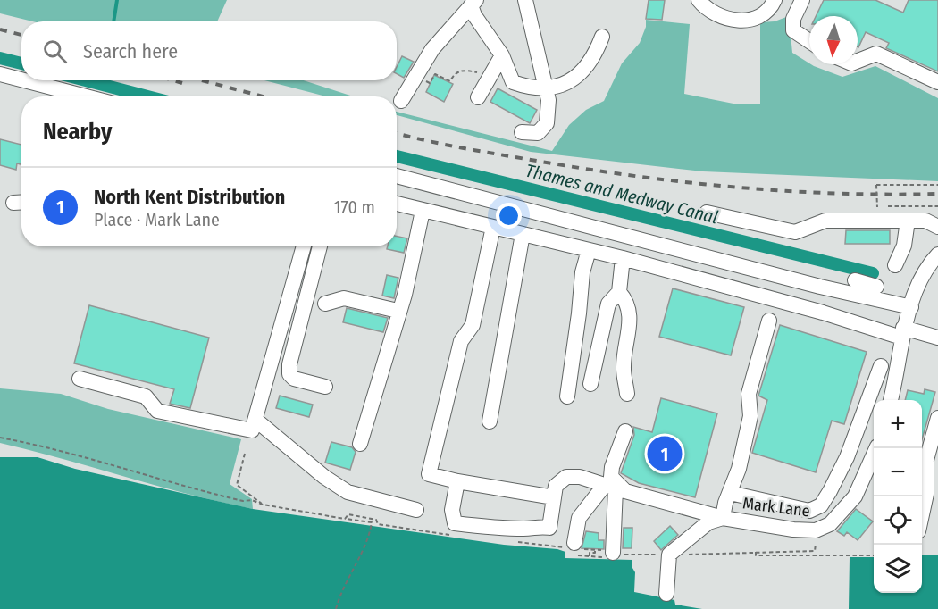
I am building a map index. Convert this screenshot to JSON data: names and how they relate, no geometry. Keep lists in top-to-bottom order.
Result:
{
  "streets": {
    "street": ["Mark Lane"]
  },
  "water": ["Thames and Medway Canal"],
  "north": "bottom",
  "page": {
    "search": "Search here",
    "heading": "Nearby",
    "list": [
      {
        "mark": "1",
        "name": "North Kent Distribution",
        "note": "Place · Mark Lane",
        "value": "170 m"
      }
    ],
    "map_buttons": ["+", "−"],
    "pins": "1"
  }
}
